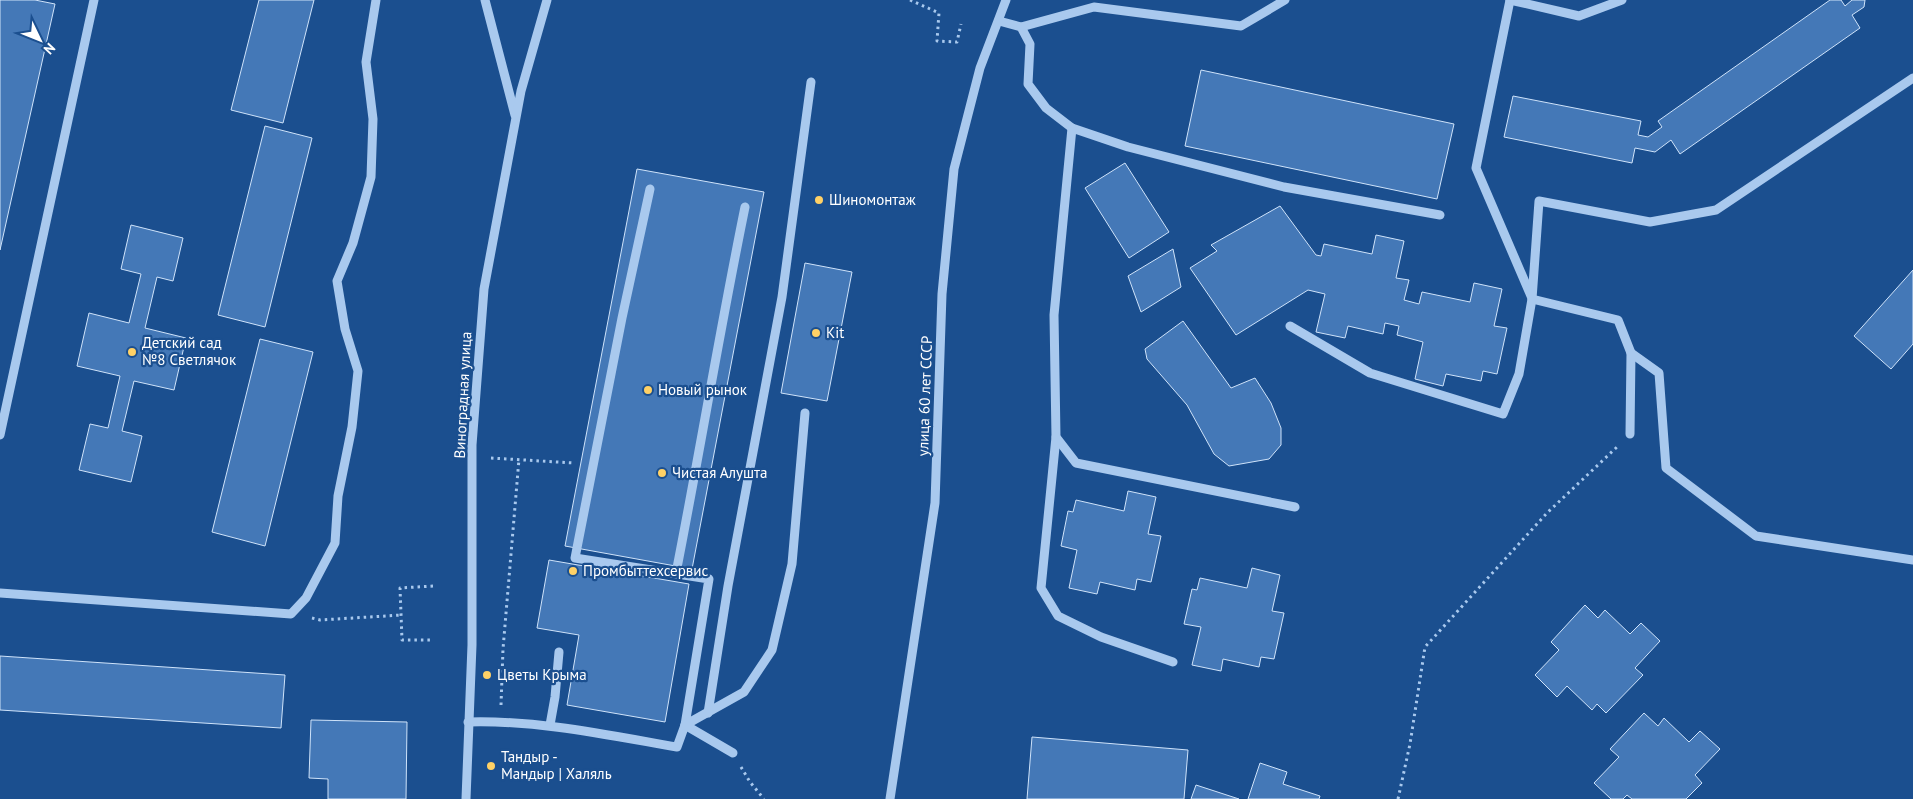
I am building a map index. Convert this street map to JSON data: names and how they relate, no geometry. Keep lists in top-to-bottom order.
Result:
{
  "streets": {
    "street": ["Виноградная улица", "улица 60 лет СССР"]
  },
  "places": [
    "Шиномонтаж",
    "Kit",
    "Детский сад №8 Светлячок",
    "Новый рынок",
    "Чистая Алушта",
    "Промбыттехсервис",
    "Цветы Крыма",
    "Тандыр - Мандыр | Халяль"
  ],
  "north": "bottom right"
}
